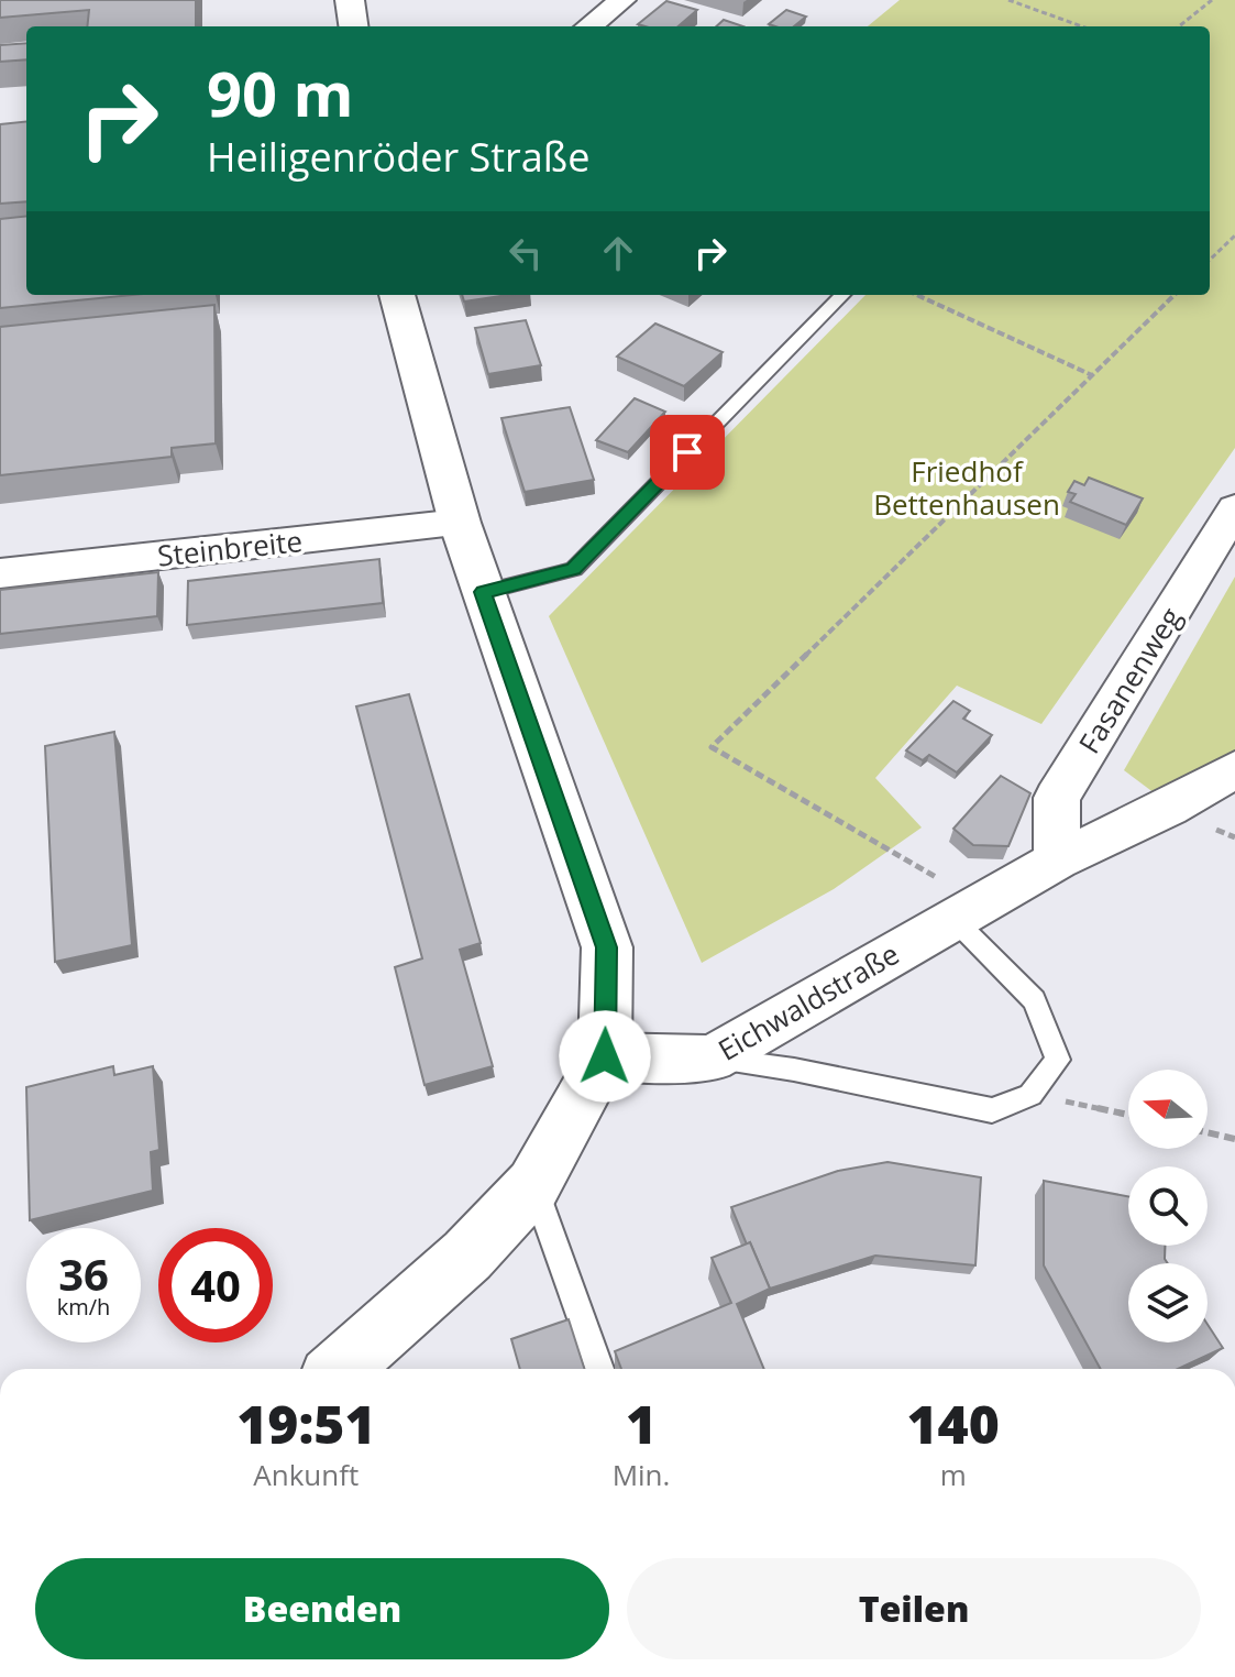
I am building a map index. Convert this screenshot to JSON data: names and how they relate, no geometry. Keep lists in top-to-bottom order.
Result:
{
  "streets": {
    "street": ["Steinbreite", "Fasanenweg", "Eichwaldstraße"]
  },
  "crossings": [
    ["Fasanenweg", "Eichwaldstraße"]
  ],
  "parks": ["Friedhof Bettenhausen"],
  "north": "left",
  "page": {
    "turn": ["90 m", "Heiligenröder Straße"],
    "speed": "36 km/h",
    "limit": "40",
    "eta": [
      "19:51",
      "Ankunft",
      "1",
      "Min.",
      "140",
      "m"
    ],
    "buttons": ["Beenden", "Teilen"]
  }
}
